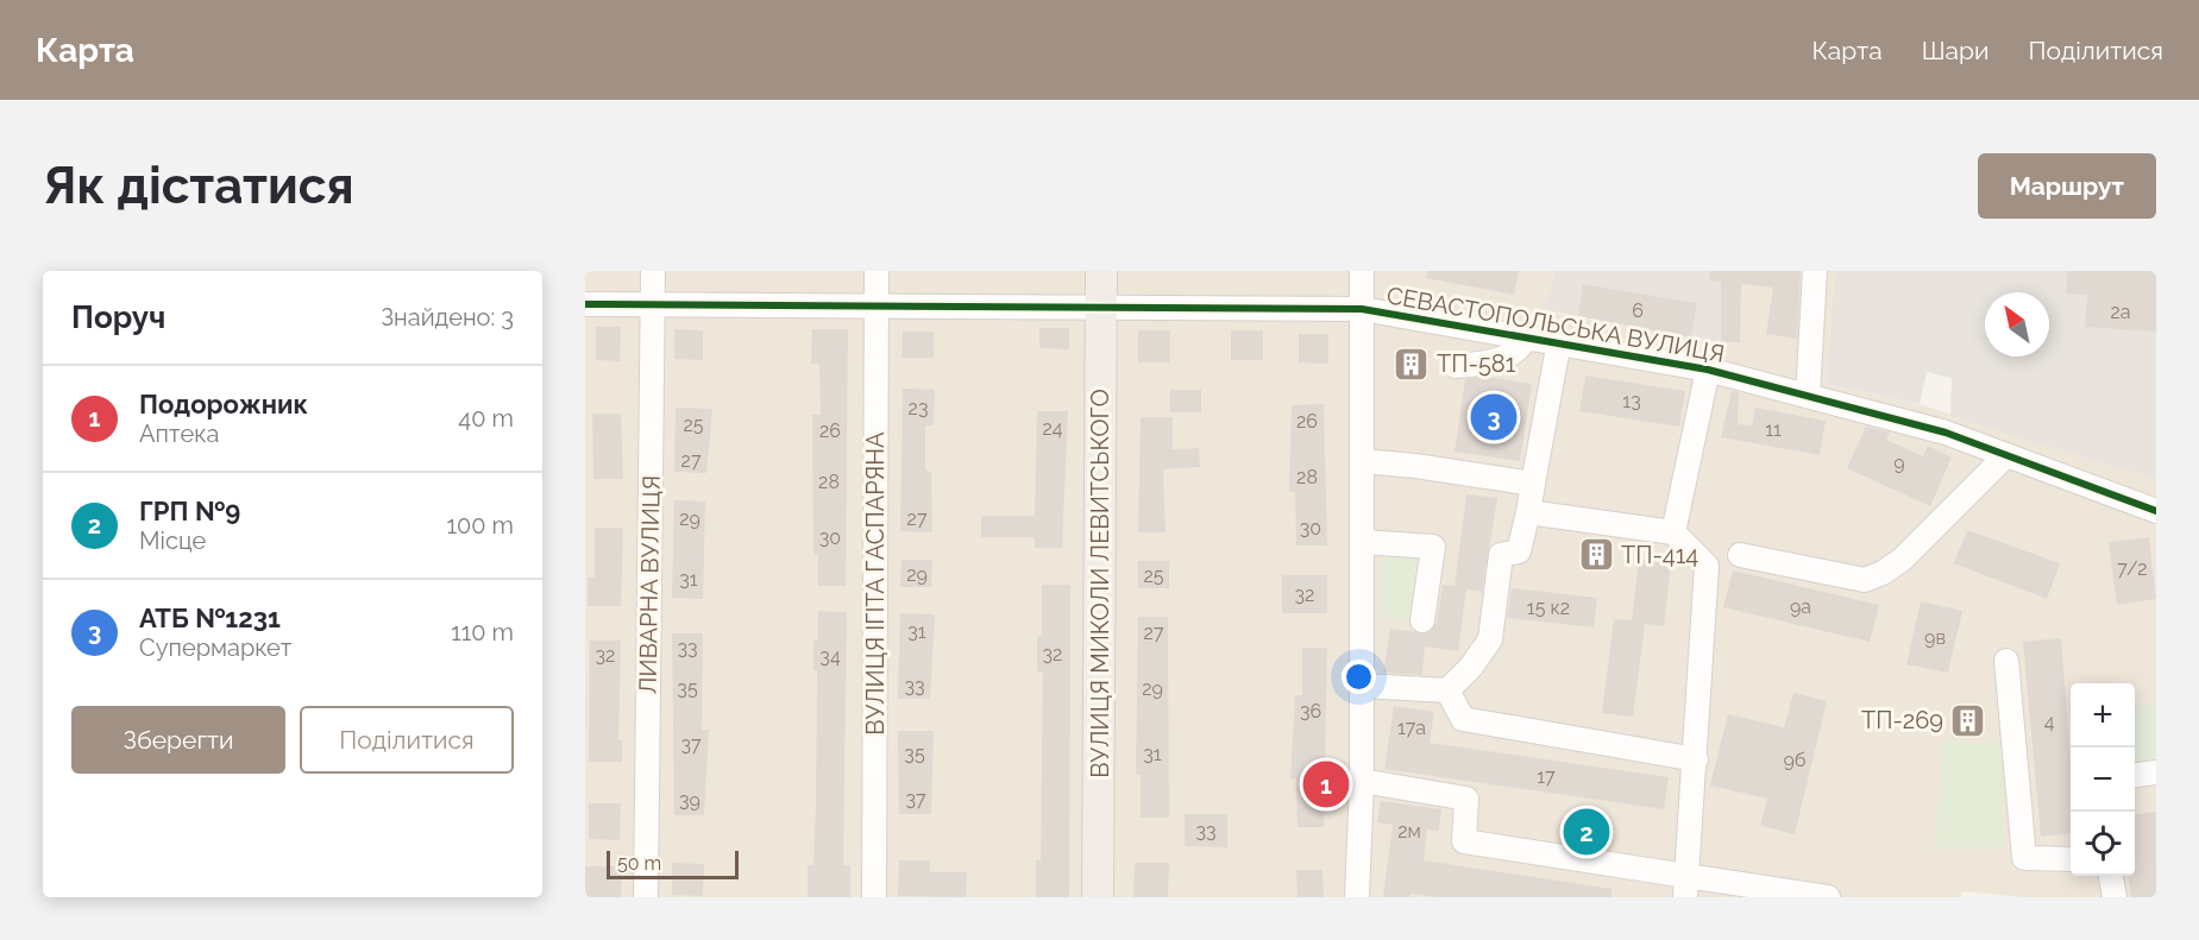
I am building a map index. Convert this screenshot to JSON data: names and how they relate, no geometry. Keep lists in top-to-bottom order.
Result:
{
  "streets": {
    "main road": ["ВУЛИЦЯ МИКОЛИ ЛЕВИТСЬКОГО"],
    "street": ["СЕВАСТОПОЛЬСЬКА ВУЛИЦЯ", "ВУЛИЦЯ ІГІТА ГАСПАРЯНА", "ЛИВАРНА ВУЛИЦЯ"]
  },
  "crossings": [
    ["СЕВАСТОПОЛЬСЬКА ВУЛИЦЯ", "ВУЛИЦЯ ІГІТА ГАСПАРЯНА"],
    ["СЕВАСТОПОЛЬСЬКА ВУЛИЦЯ", "ВУЛИЦЯ МИКОЛИ ЛЕВИТСЬКОГО"],
    ["СЕВАСТОПОЛЬСЬКА ВУЛИЦЯ", "ЛИВАРНА ВУЛИЦЯ"]
  ],
  "places": {
    "building": ["ТП-581", "ТП-414", "ТП-269"]
  },
  "house_numbers": [
    "6",
    "2а",
    "13",
    "23",
    "26",
    "25",
    "24",
    "11",
    "26",
    "27",
    "9",
    "28",
    "28",
    "29",
    "27",
    "30",
    "30",
    "7/2",
    "29",
    "25",
    "31",
    "32",
    "9а",
    "15 к2",
    "31",
    "27",
    "9в",
    "33",
    "32",
    "32",
    "34",
    "33",
    "35",
    "29",
    "36",
    "4",
    "17а",
    "37",
    "35",
    "31",
    "9б",
    "17",
    "37",
    "39",
    "33",
    "2м"
  ],
  "scale_bar": "50 m",
  "north": "top left",
  "page": {
    "header": "Карта",
    "nav": ["Карта", "Шари", "Поділитися"],
    "buttons": [
      "Маршрут",
      ["Зберегти", "Поділитися"]
    ],
    "title": "Як дістатися",
    "heading": ["Поруч", "Знайдено: 3"],
    "list": [
      {
        "mark": "1",
        "name": "Подорожник",
        "note": "Аптека",
        "value": "40 m"
      },
      {
        "mark": "2",
        "name": "ГРП №9",
        "note": "Місце",
        "value": "100 m"
      },
      {
        "mark": "3",
        "name": "АТБ №1231",
        "note": "Супермаркет",
        "value": "110 m"
      }
    ],
    "pins": ["3", "1", "2"],
    "map_buttons": ["+", "−"],
    "scale": "50 m"
  }
}
